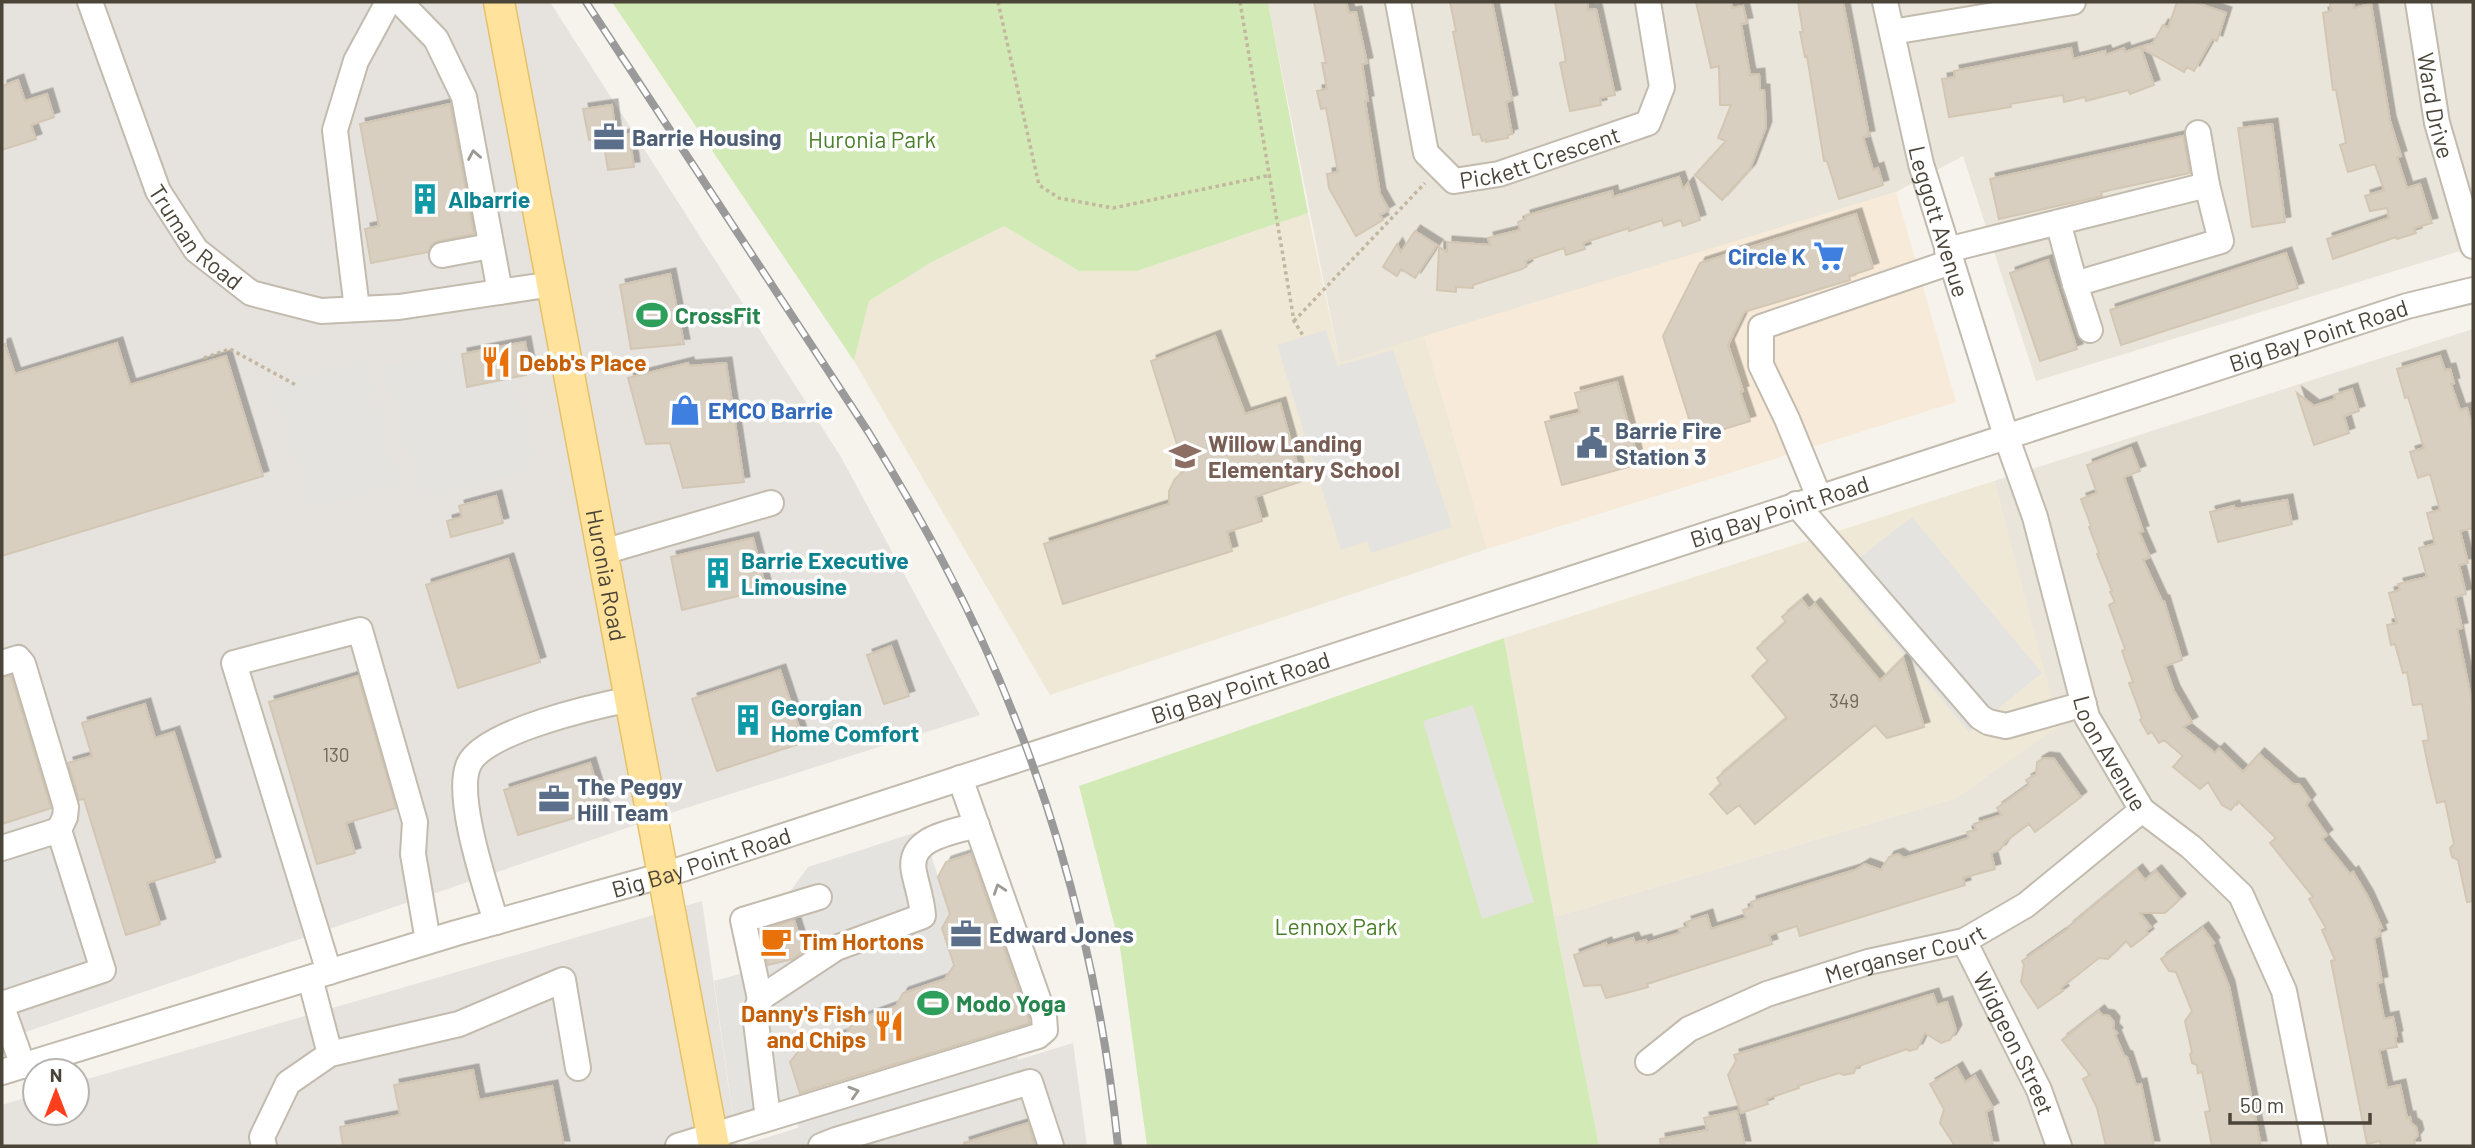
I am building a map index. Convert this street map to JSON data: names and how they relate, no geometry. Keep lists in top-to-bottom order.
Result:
{
  "streets": {
    "main road": ["Huronia Road"],
    "street": [
      "Ward Drive",
      "Pickett Crescent",
      "Leggott Avenue",
      "Truman Road",
      "Big Bay Point Road",
      "Loon Avenue",
      "Merganser Court",
      "Widgeon Street"
    ]
  },
  "crossings": [
    ["Leggott Avenue", "Big Bay Point Road"],
    ["Leggott Avenue", "Loon Avenue"],
    ["Truman Road", "Huronia Road"],
    ["Big Bay Point Road", "Huronia Road"],
    ["Big Bay Point Road", "Loon Avenue"],
    ["Loon Avenue", "Merganser Court"],
    ["Merganser Court", "Widgeon Street"]
  ],
  "parks": ["Huronia Park", "Lennox Park"],
  "places": {
    "office": ["Barrie Housing", "The Peggy Hill Team", "Edward Jones"],
    "building": ["Albarrie", "Barrie Executive Limousine", "Georgian Home Comfort"],
    "supermarket": ["Circle K"],
    "sports": ["CrossFit", "Modo Yoga"],
    "restaurant": ["Debb's Place", "Danny's Fish and Chips"],
    "shop": ["EMCO Barrie"],
    "public building": ["Barrie Fire Station 3"],
    "school or university": ["Willow Landing Elementary School"],
    "cafe": ["Tim Hortons"]
  },
  "house_numbers": ["349", "130"],
  "scale_bar": "50 m",
  "north": "top"
}
